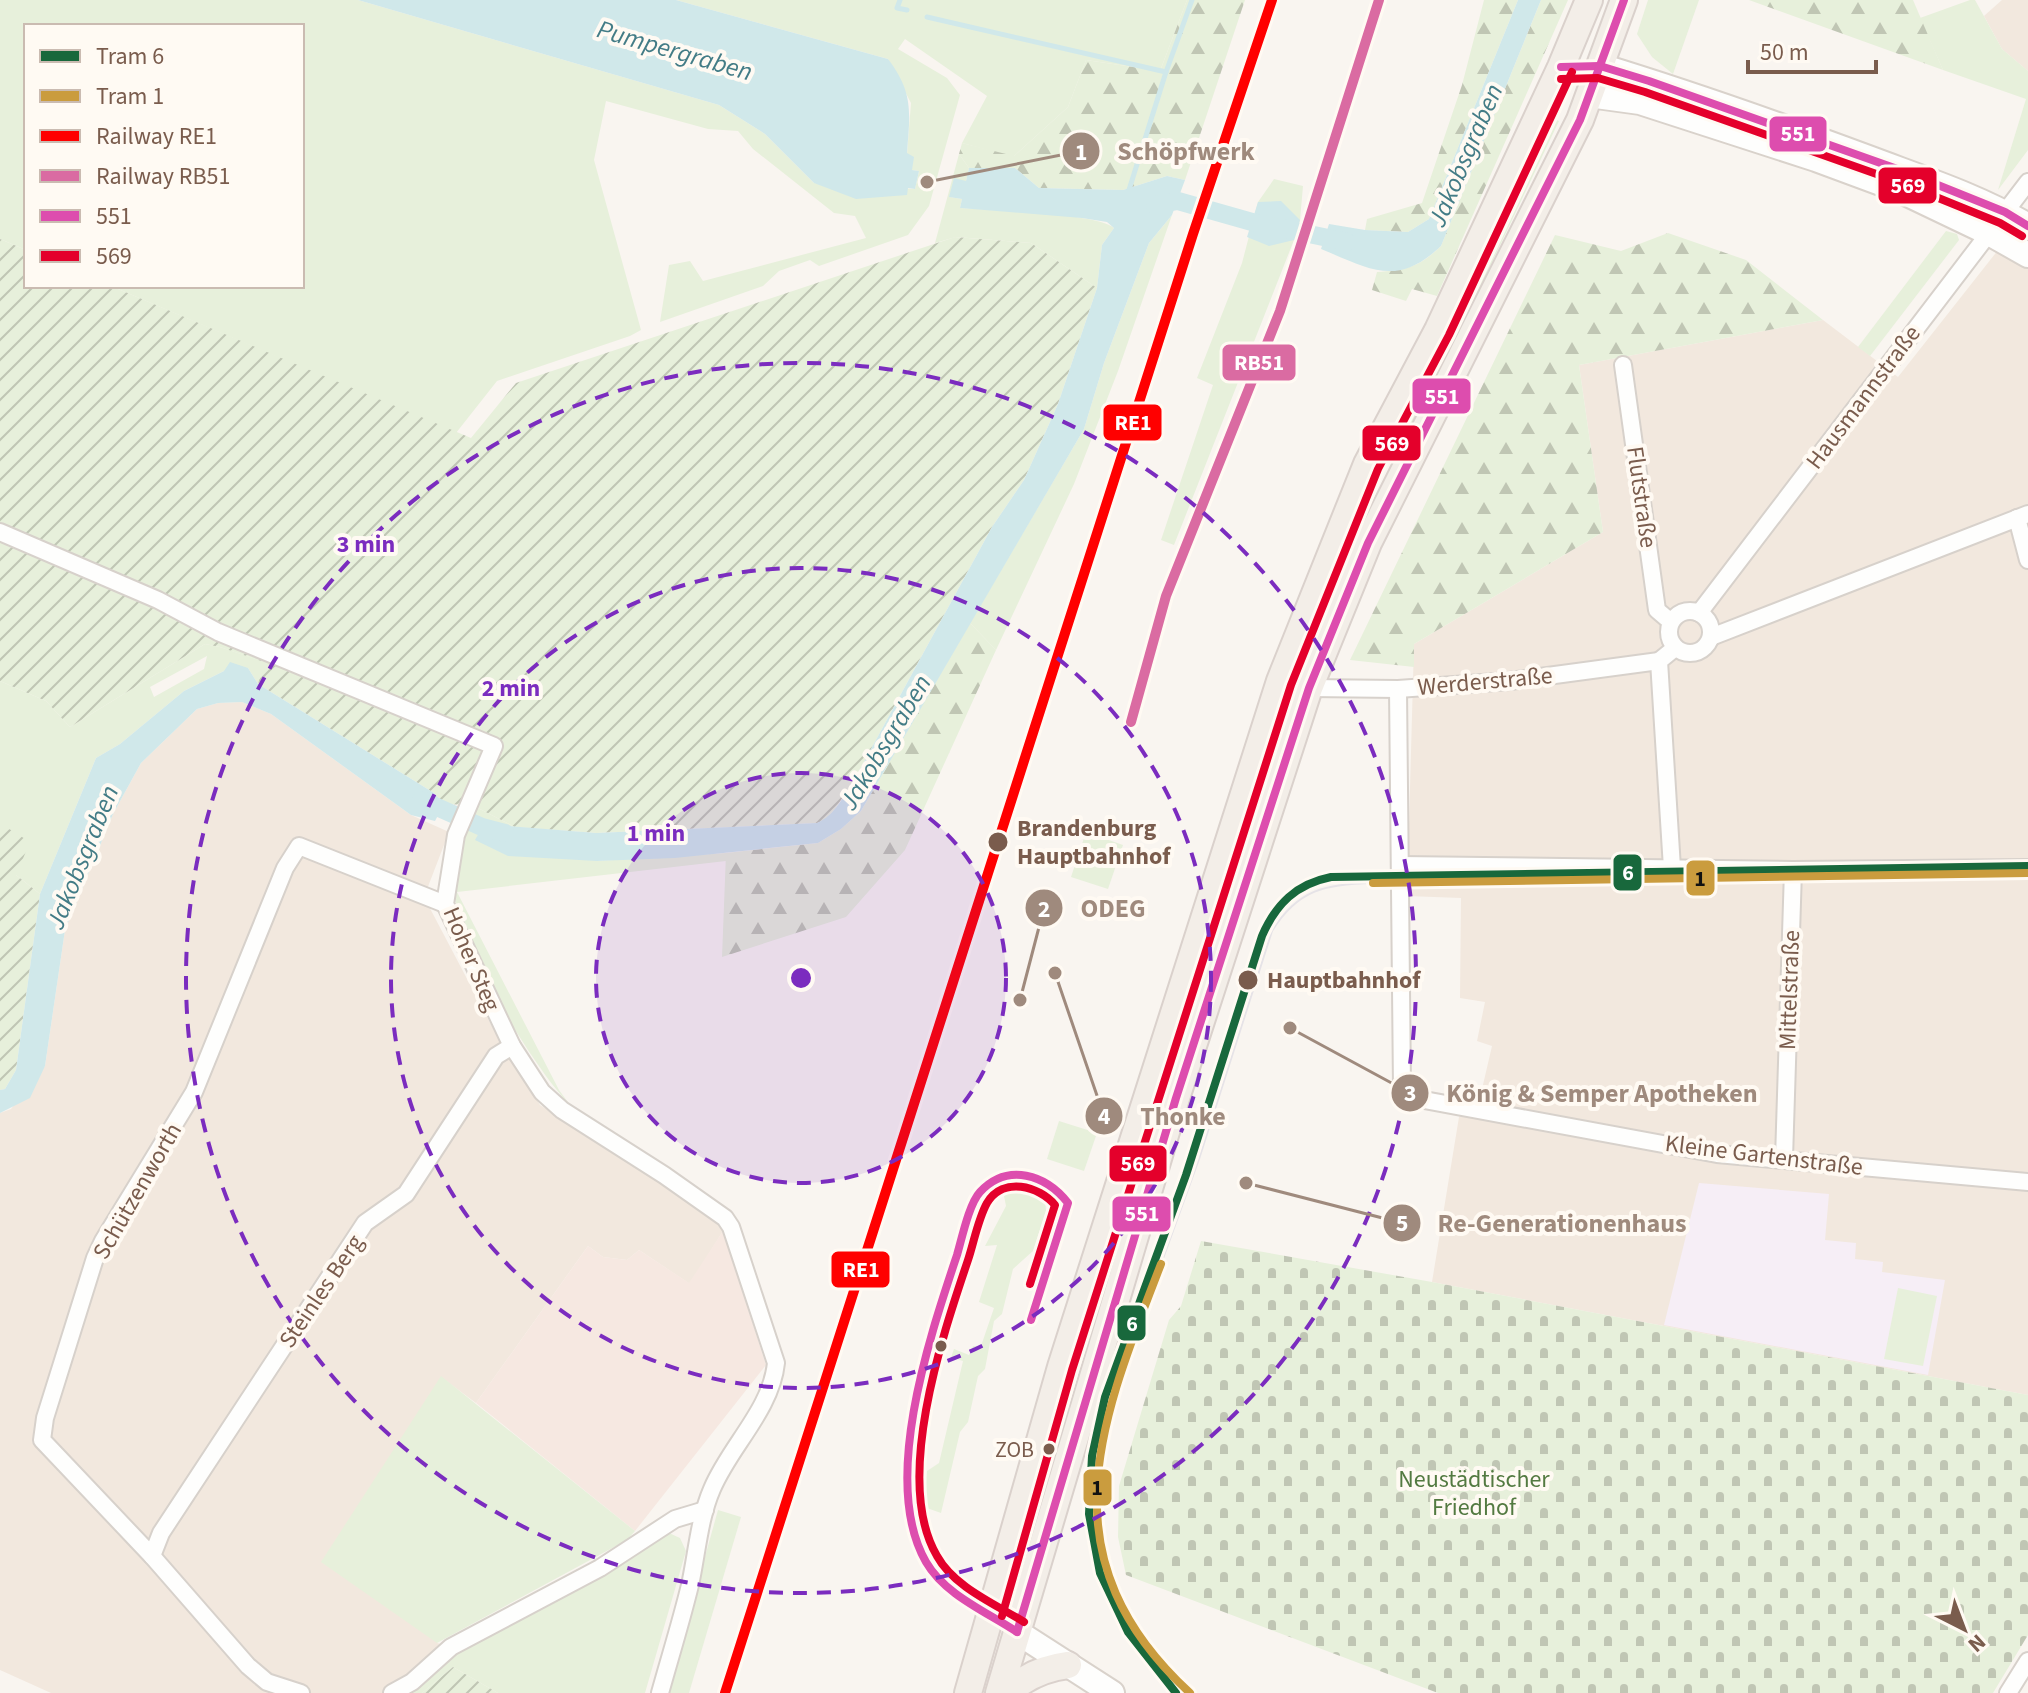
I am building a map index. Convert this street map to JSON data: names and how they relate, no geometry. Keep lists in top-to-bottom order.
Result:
{
  "streets": {
    "street": [
      "Hausmannstraße",
      "Flutstraße",
      "Werderstraße",
      "Hoher Steg",
      "Mittelstraße",
      "Kleine Gartenstraße",
      "Schützenworth",
      "Steinles Berg"
    ]
  },
  "crossings": [
    ["Hausmannstraße", "Flutstraße"],
    ["Hoher Steg", "Schützenworth"],
    ["Hoher Steg", "Steinles Berg"],
    ["Mittelstraße", "Kleine Gartenstraße"],
    ["Schützenworth", "Steinles Berg"]
  ],
  "water": ["Pumpergraben", "Jakobsgraben"],
  "parks": ["Neustädtischer Friedhof"],
  "places": [
    "Schöpfwerk",
    "Brandenburg Hauptbahnhof",
    "Thonke",
    "Hauptbahnhof",
    "ODEG",
    "König & Semper Apotheken",
    "Re-Generationenhaus",
    "ZOB"
  ],
  "lines": [
    "rail line RE1",
    "rail line RB51",
    "transit line 551",
    "transit line 569",
    "tram line 6",
    "tram line 1"
  ],
  "legend": [
    "Tram 6",
    "Tram 1",
    "Railway RE1",
    "Railway RB51",
    "551",
    "569"
  ],
  "scale_bar": "50 m",
  "north": "bottom right",
  "rings": ["3 min", "2 min", "1 min"]
}
